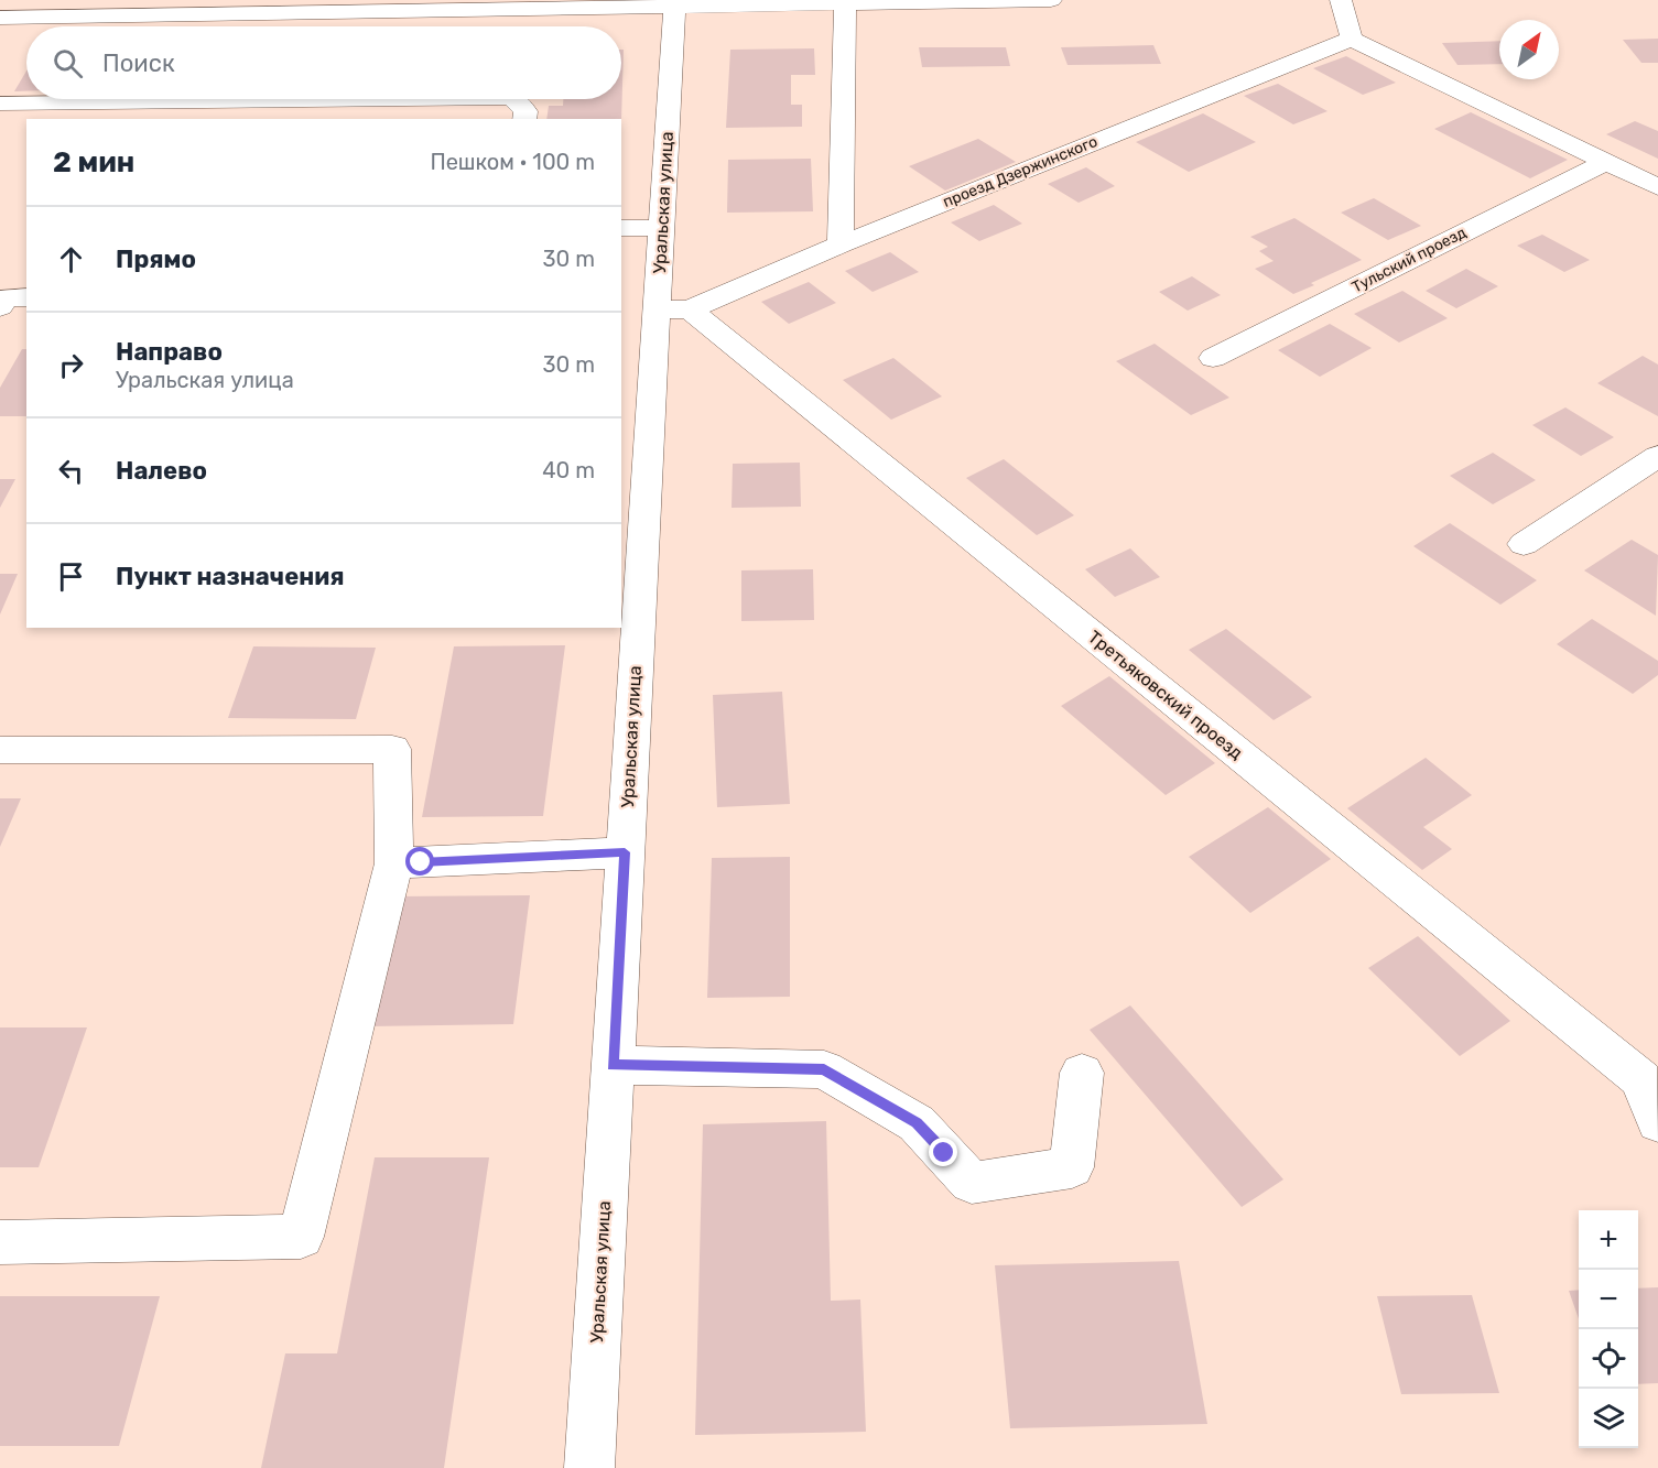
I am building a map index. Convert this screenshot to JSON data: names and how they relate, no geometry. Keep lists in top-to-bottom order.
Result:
{
  "streets": {
    "street": [
      "проезд Дзержинского",
      "Уральская улица",
      "Тульский проезд",
      "Третьяковский проезд"
    ]
  },
  "crossings": [
    ["проезд Дзержинского", "Уральская улица"],
    ["проезд Дзержинского", "Третьяковский проезд"],
    ["Уральская улица", "Третьяковский проезд"]
  ],
  "north": "top right",
  "page": {
    "search": "Поиск",
    "heading": ["2 мин", "Пешком · 100 m"],
    "list": [
      ["Прямо", "30 m"],
      ["Направо", "Уральская улица", "30 m"],
      ["Налево", "40 m"],
      "Пункт назначения"
    ],
    "map_buttons": ["+", "−"]
  }
}
